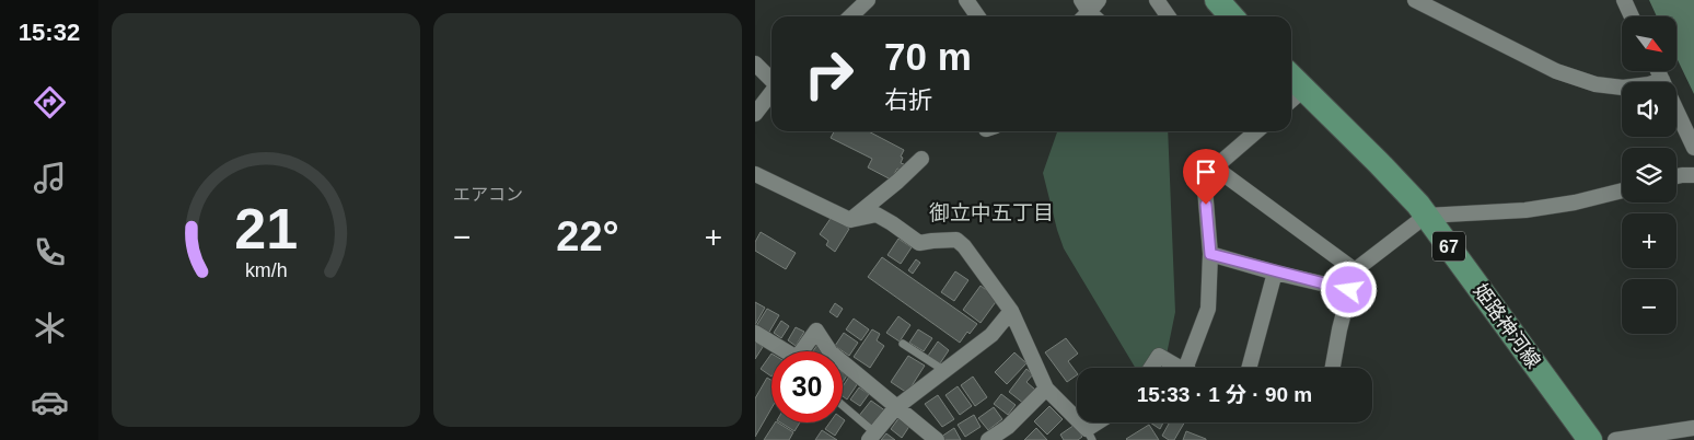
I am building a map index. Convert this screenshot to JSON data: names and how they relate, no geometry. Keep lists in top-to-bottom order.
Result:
{
  "streets": {
    "main road": ["67", "姫路神河線"]
  },
  "districts": ["御立中五丁目"],
  "north": "bottom right",
  "page": {
    "tabs": "15:32",
    "tile": "エアコン",
    "map_buttons": ["+", "−"],
    "turn": ["70 m", "右折"],
    "heat": ["−", "22°", "+"],
    "limit": "30",
    "trip": "15:33 · 1 分 · 90 m",
    "gauge": ["21", "km/h"]
  }
}
